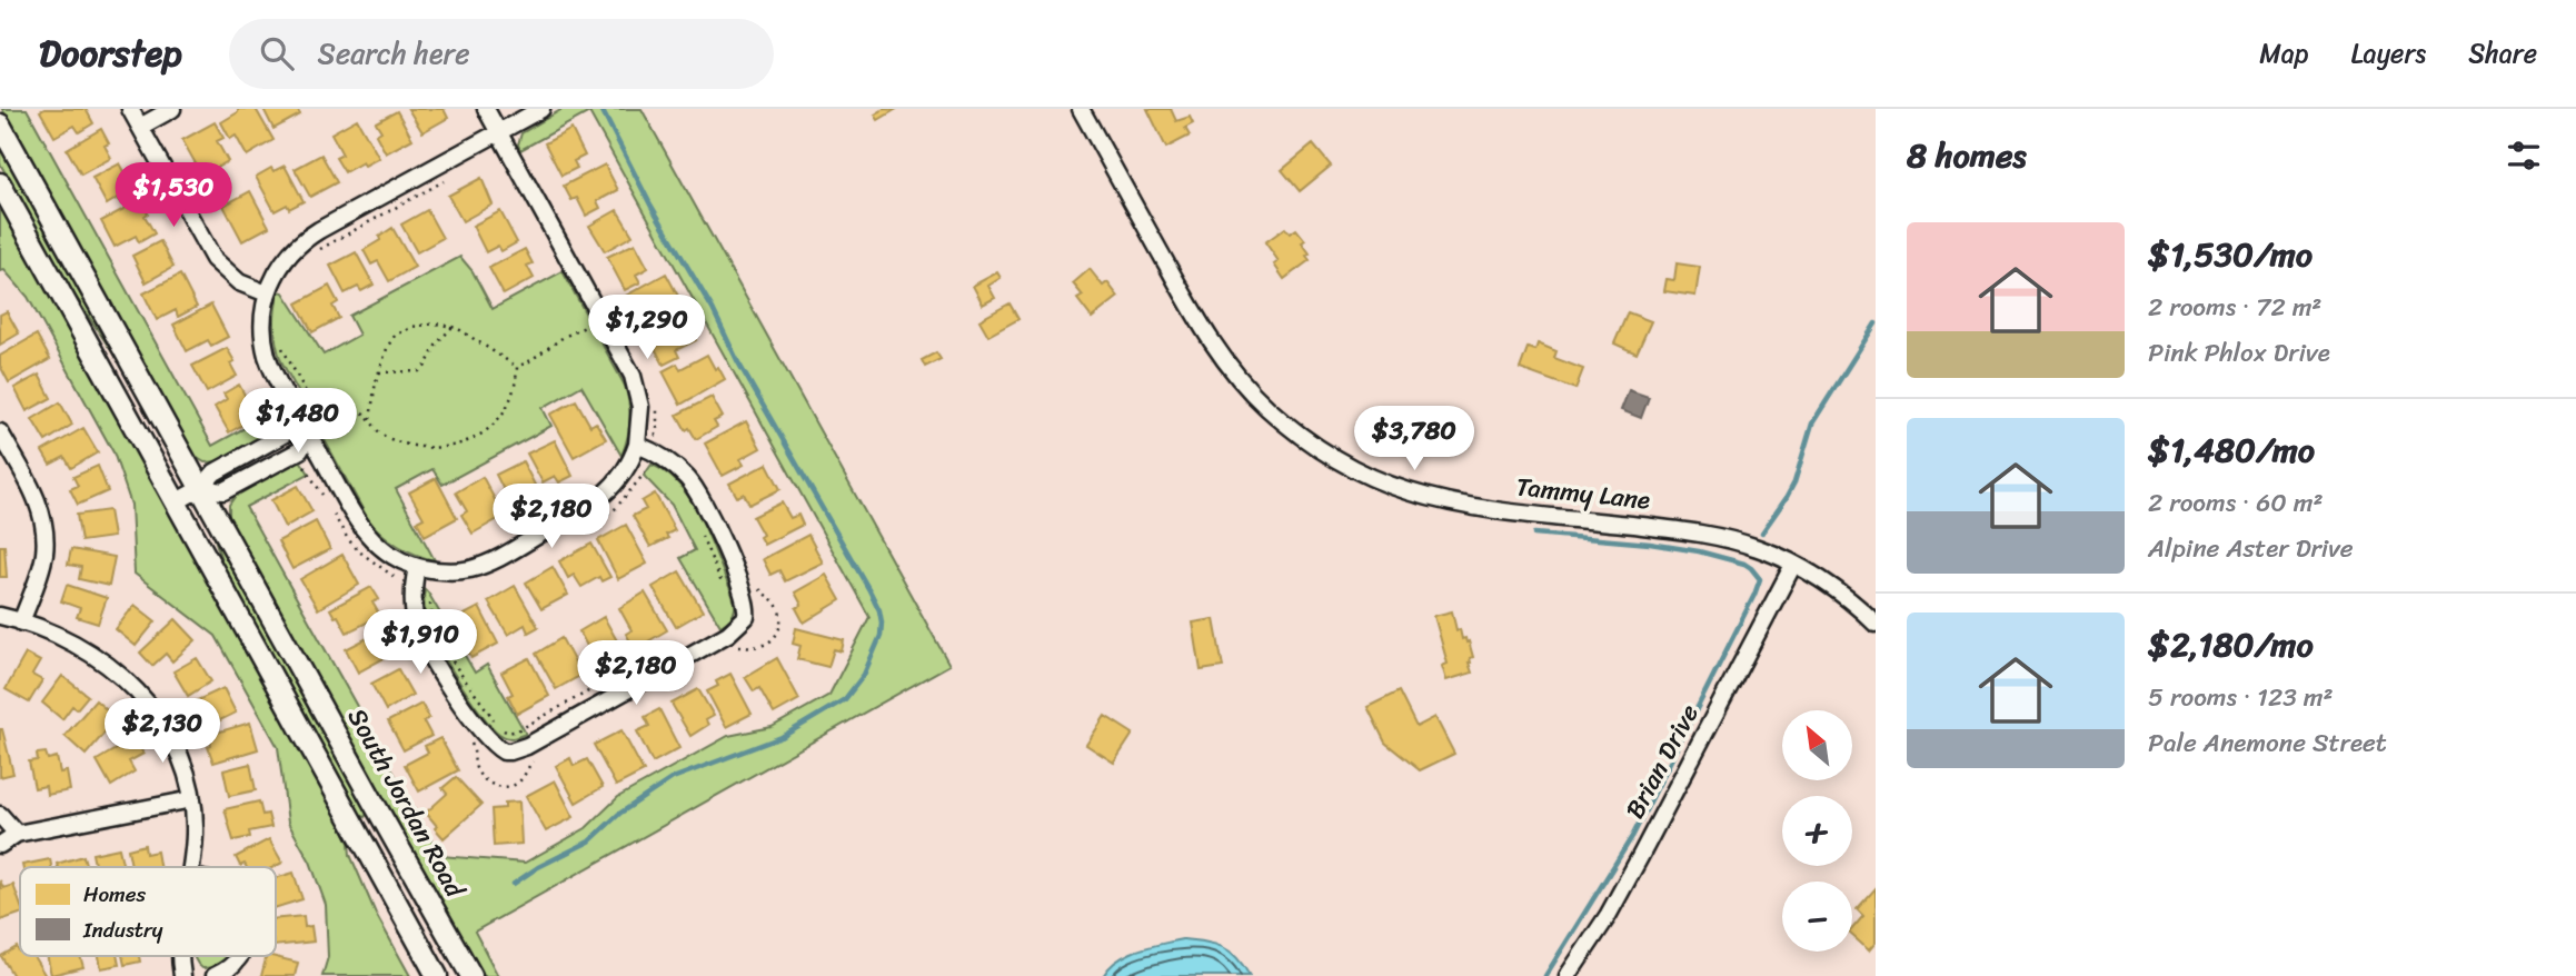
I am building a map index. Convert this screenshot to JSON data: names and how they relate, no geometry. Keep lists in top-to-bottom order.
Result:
{
  "streets": {
    "main road": ["South Jordan Road"],
    "street": ["Tammy Lane", "Brian Drive"]
  },
  "crossings": [
    ["Tammy Lane", "Brian Drive"]
  ],
  "legend": ["Homes", "Industry"],
  "north": "top left",
  "page": {
    "header": "Doorstep",
    "search": "Search here",
    "nav": ["Map", "Layers", "Share"],
    "heading": "8 homes",
    "price": [
      "$1,530",
      "$1,290",
      "$1,480",
      "$3,780",
      "$2,180",
      "$1,910",
      "$2,180",
      "$2,130"
    ],
    "list": [
      {
        "name": "$1,530/mo",
        "note": "2 rooms · 72 m² · Pink Phlox Drive"
      },
      {
        "name": "$1,480/mo",
        "note": "2 rooms · 60 m² · Alpine Aster Drive"
      },
      {
        "name": "$2,180/mo",
        "note": "5 rooms · 123 m² · Pale Anemone Street"
      }
    ],
    "map_buttons": ["+", "−"]
  }
}
